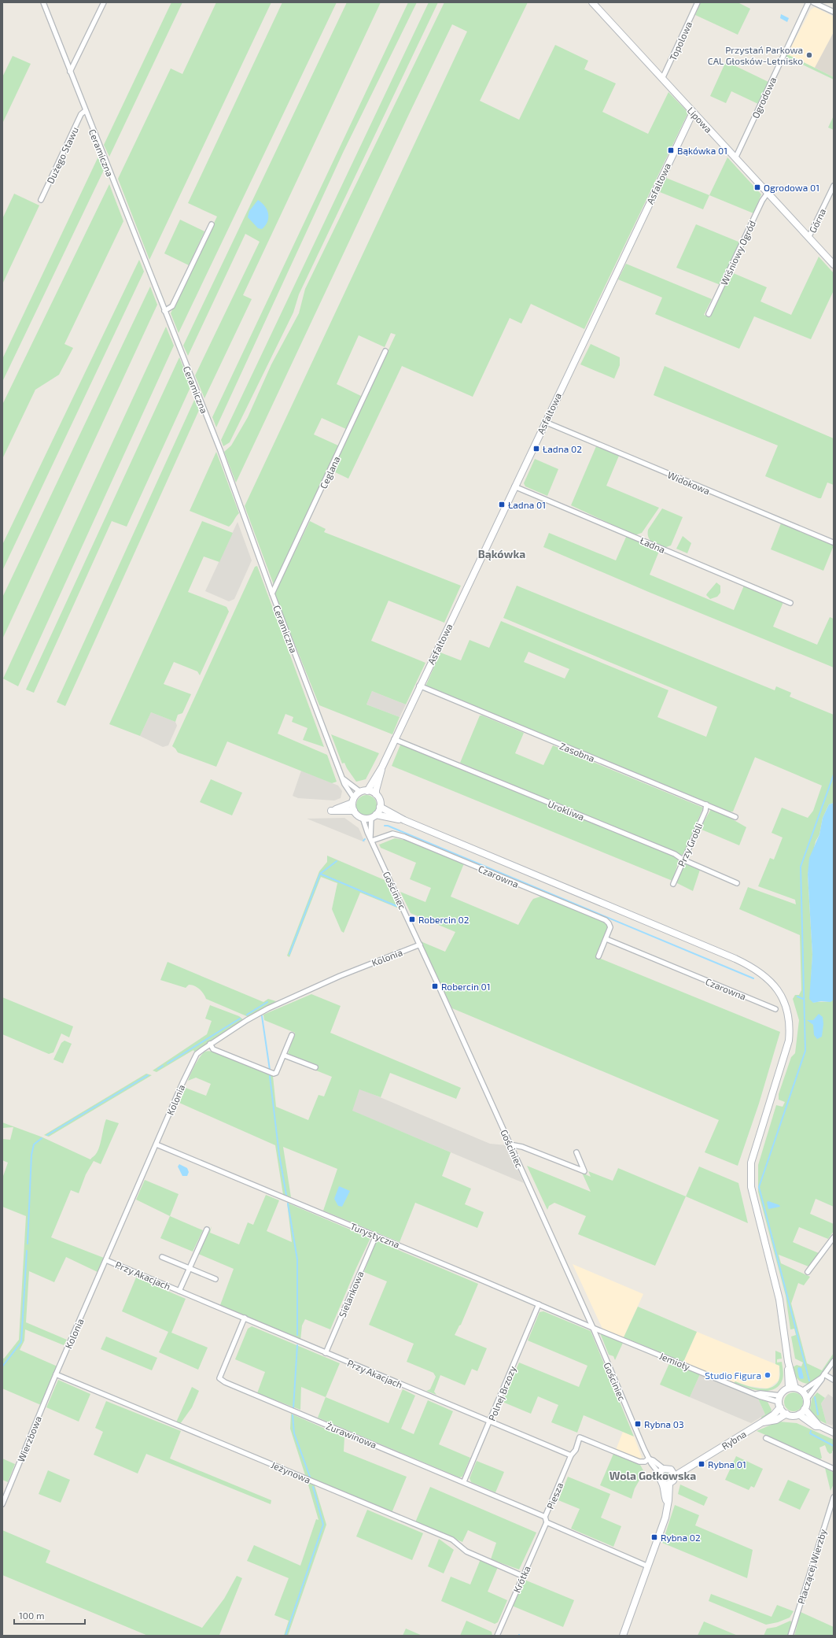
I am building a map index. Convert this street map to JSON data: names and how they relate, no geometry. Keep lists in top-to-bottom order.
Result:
{
  "streets": {
    "street": [
      "Topolowa",
      "Ogrodowa",
      "Lipowa",
      "Ceramiczna",
      "Dużego Stawu",
      "Asfaltowa",
      "Górna",
      "Wiśniowy Ogród",
      "Ceglana",
      "Widokowa",
      "Ładna",
      "Zasobna",
      "Urokliwa",
      "Przy Grobli",
      "Czarowna",
      "Gościniec",
      "Kolonia",
      "Turystyczna",
      "Przy Akacjach",
      "Sielankowa",
      "Jemioły",
      "Polnej Brzozy",
      "Żurawinowa",
      "Wierzbowa",
      "Rybna",
      "Jeżynowa",
      "Piesza",
      "Płaczącej Wierzby",
      "Krótka"
    ]
  },
  "crossings": [
    ["Topolowa", "Lipowa"],
    ["Ogrodowa", "Lipowa"],
    ["Lipowa", "Asfaltowa"],
    ["Lipowa", "Górna"],
    ["Lipowa", "Wiśniowy Ogród"],
    ["Ceramiczna", "Dużego Stawu"],
    ["Ceramiczna", "Asfaltowa"],
    ["Ceramiczna", "Ceglana"],
    ["Ceramiczna", "Gościniec"],
    ["Asfaltowa", "Widokowa"],
    ["Asfaltowa", "Ładna"],
    ["Asfaltowa", "Zasobna"],
    ["Asfaltowa", "Urokliwa"],
    ["Asfaltowa", "Gościniec"],
    ["Zasobna", "Przy Grobli"],
    ["Urokliwa", "Przy Grobli"],
    ["Czarowna", "Gościniec"],
    ["Gościniec", "Kolonia"],
    ["Gościniec", "Turystyczna"],
    ["Gościniec", "Jemioły"],
    ["Gościniec", "Rybna"],
    ["Gościniec", "Piesza"],
    ["Kolonia", "Turystyczna"],
    ["Kolonia", "Przy Akacjach"],
    ["Kolonia", "Wierzbowa"],
    ["Kolonia", "Jeżynowa"],
    ["Turystyczna", "Sielankowa"],
    ["Turystyczna", "Jemioły"],
    ["Turystyczna", "Polnej Brzozy"],
    ["Przy Akacjach", "Sielankowa"],
    ["Przy Akacjach", "Polnej Brzozy"],
    ["Przy Akacjach", "Żurawinowa"],
    ["Przy Akacjach", "Piesza"],
    ["Jemioły", "Rybna"],
    ["Polnej Brzozy", "Żurawinowa"],
    ["Żurawinowa", "Piesza"],
    ["Wierzbowa", "Jeżynowa"],
    ["Jeżynowa", "Krótka"],
    ["Piesza", "Krótka"]
  ],
  "districts": ["Bąkówka", "Wola Gołkowska"],
  "places": {
    "other": ["Przystań Parkowa CAL Głosków-Letnisko", "Studio Figura"],
    "transit": [
      "Bąkówka 01",
      "Ogrodowa 01",
      "Ładna 02",
      "Ładna 01",
      "Robercin 02",
      "Robercin 01",
      "Rybna 03",
      "Rybna 01",
      "Rybna 02"
    ]
  },
  "scale_bar": "100 m"
}
